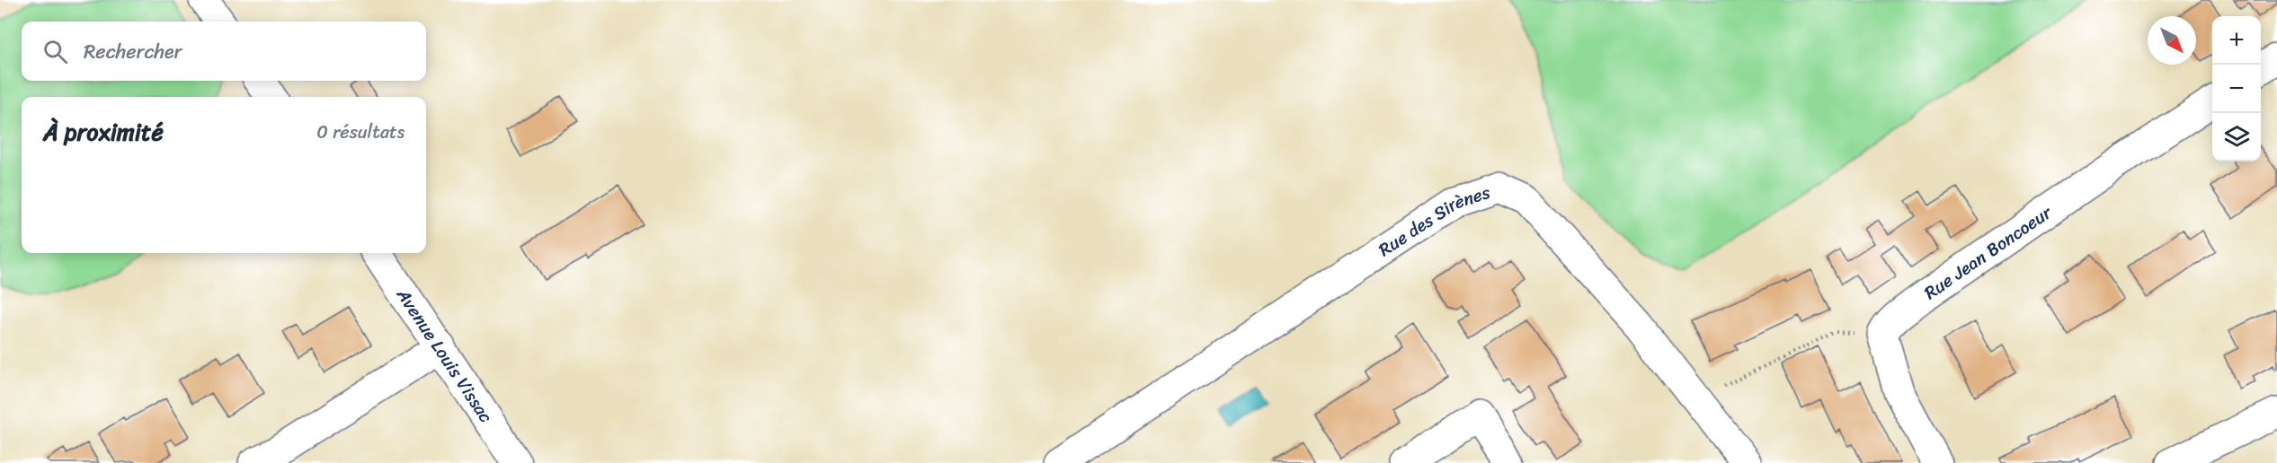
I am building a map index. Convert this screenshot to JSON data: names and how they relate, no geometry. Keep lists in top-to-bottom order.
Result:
{
  "streets": {
    "street": ["Rue des Sirènes", "Rue Jean Boncoeur", "Avenue Louis Vissac"]
  },
  "north": "bottom right",
  "page": {
    "map_buttons": ["+", "−"],
    "search": "Rechercher",
    "heading": ["À proximité", "0 résultats"]
  }
}
